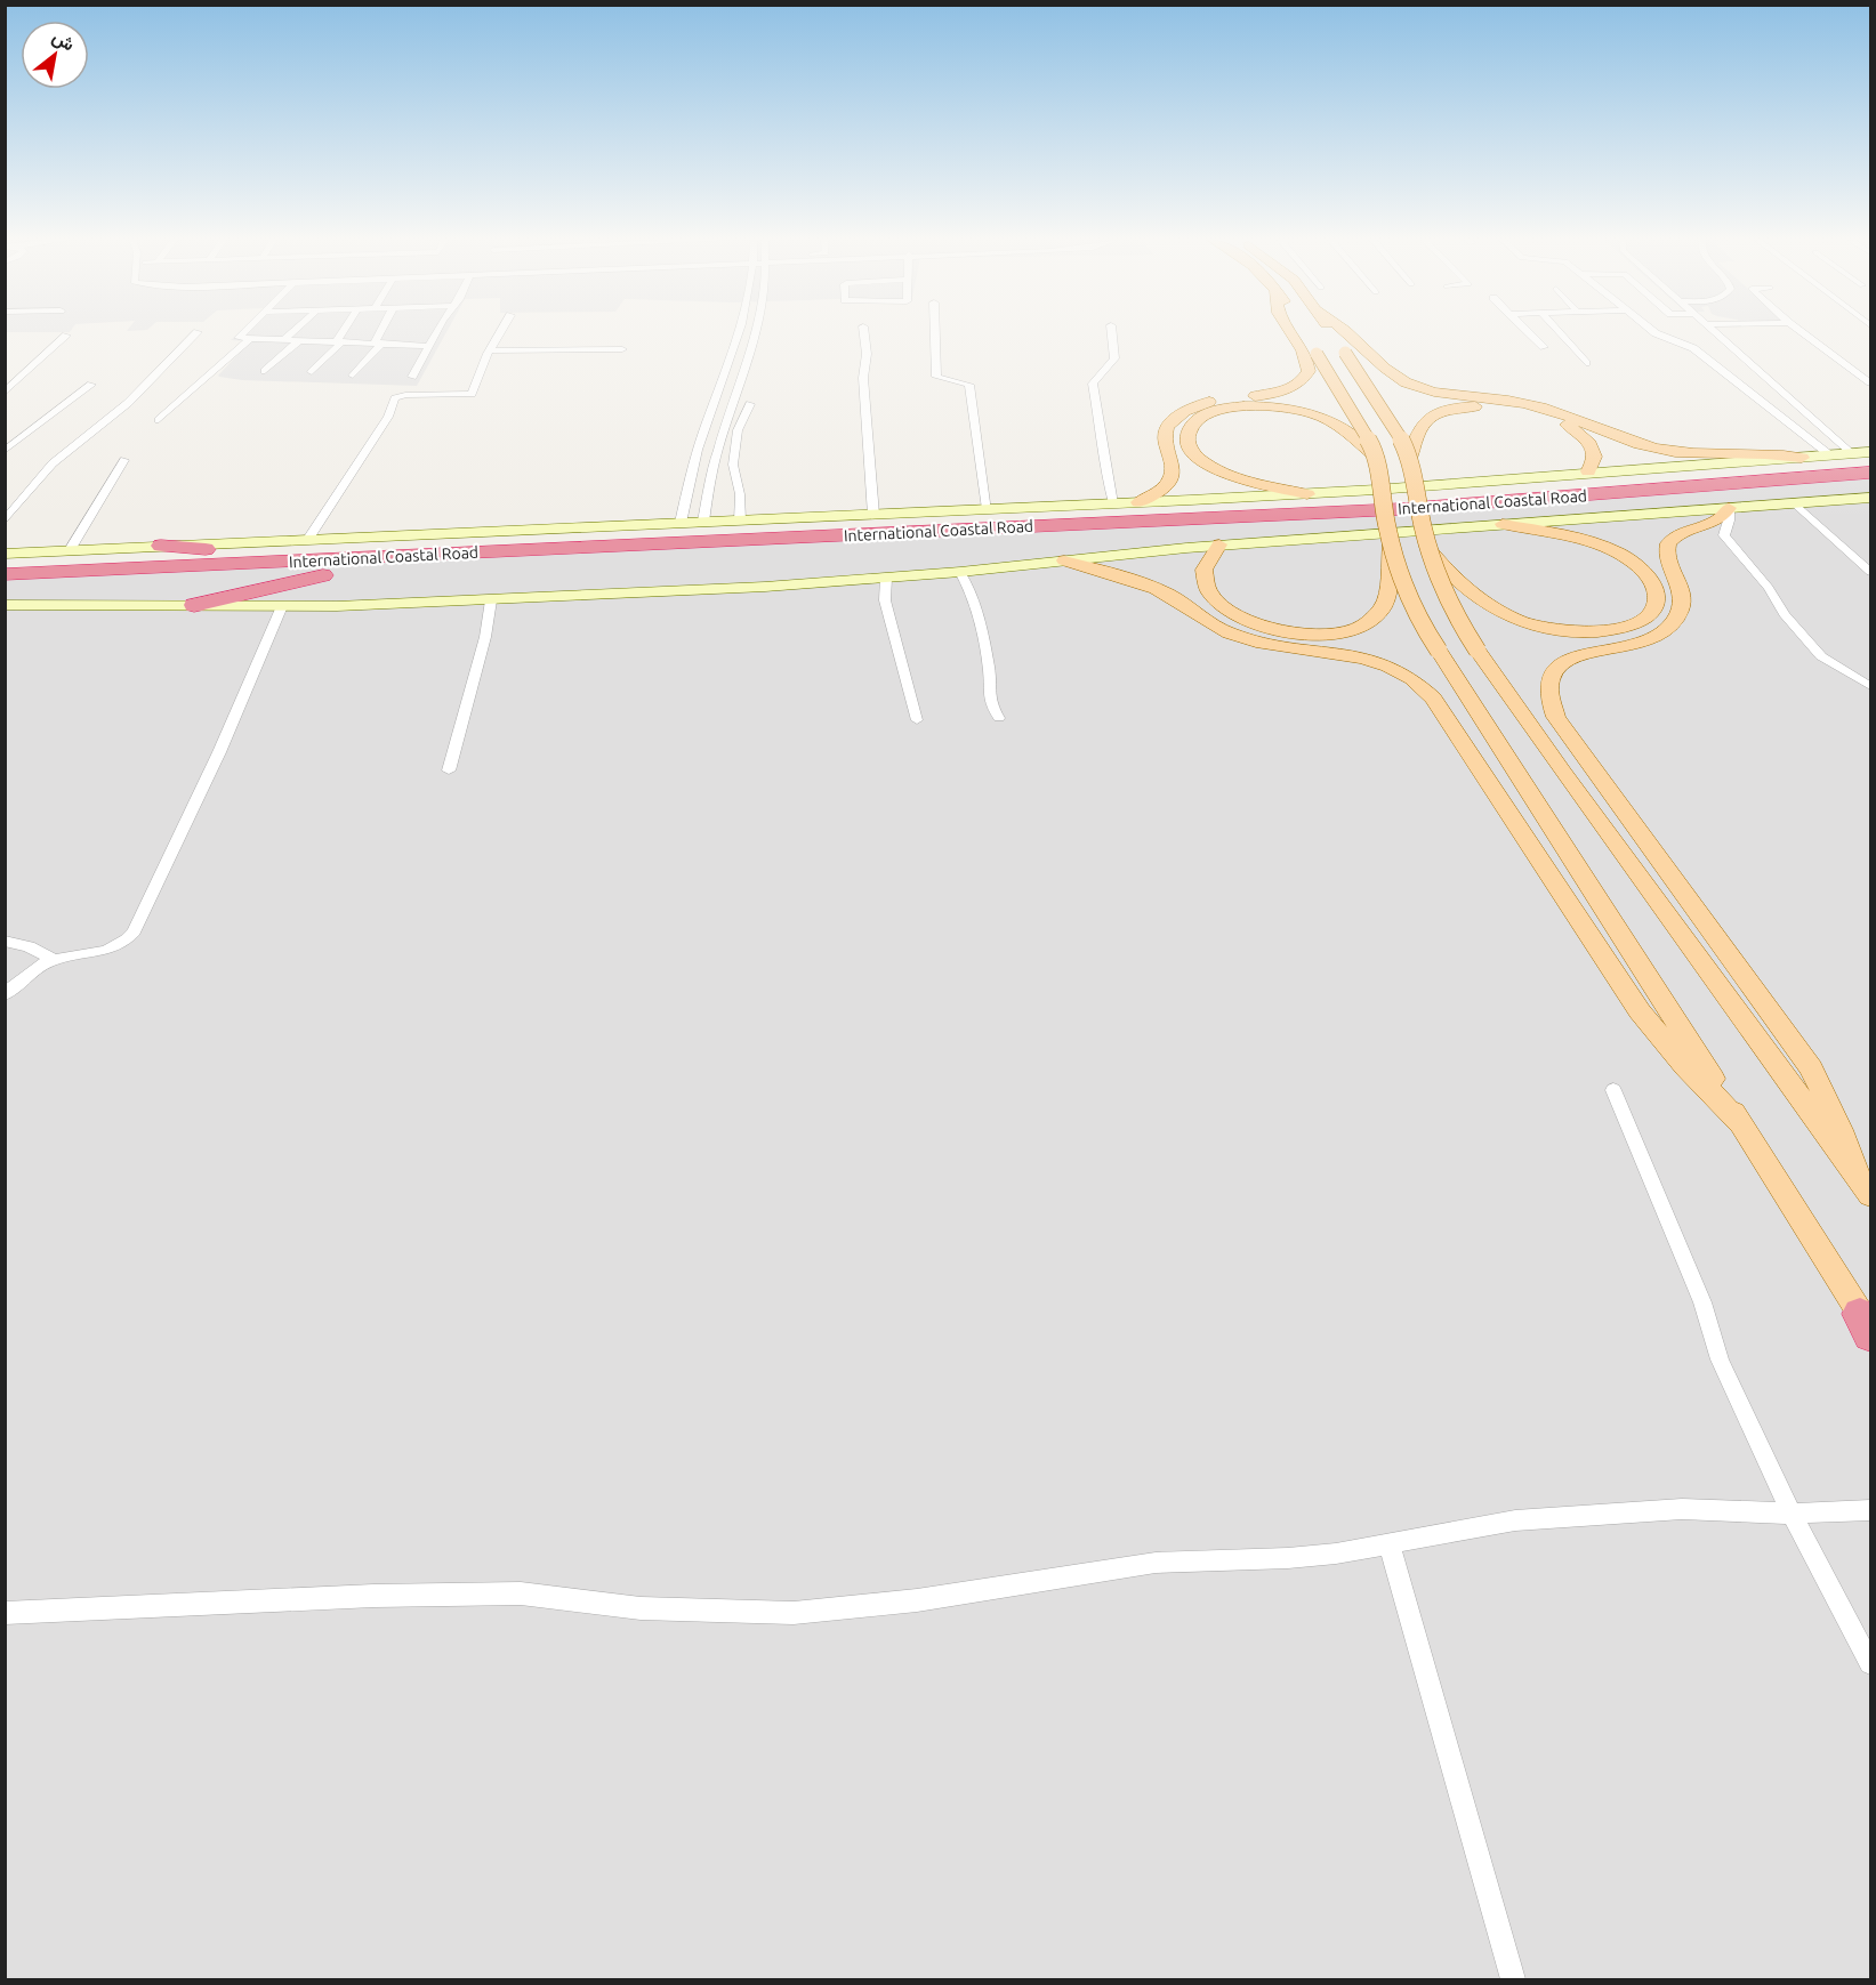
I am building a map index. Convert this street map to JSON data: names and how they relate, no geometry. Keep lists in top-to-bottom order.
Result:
{
  "streets": {
    "highway": ["International Coastal Road"]
  },
  "north": "top right"
}
